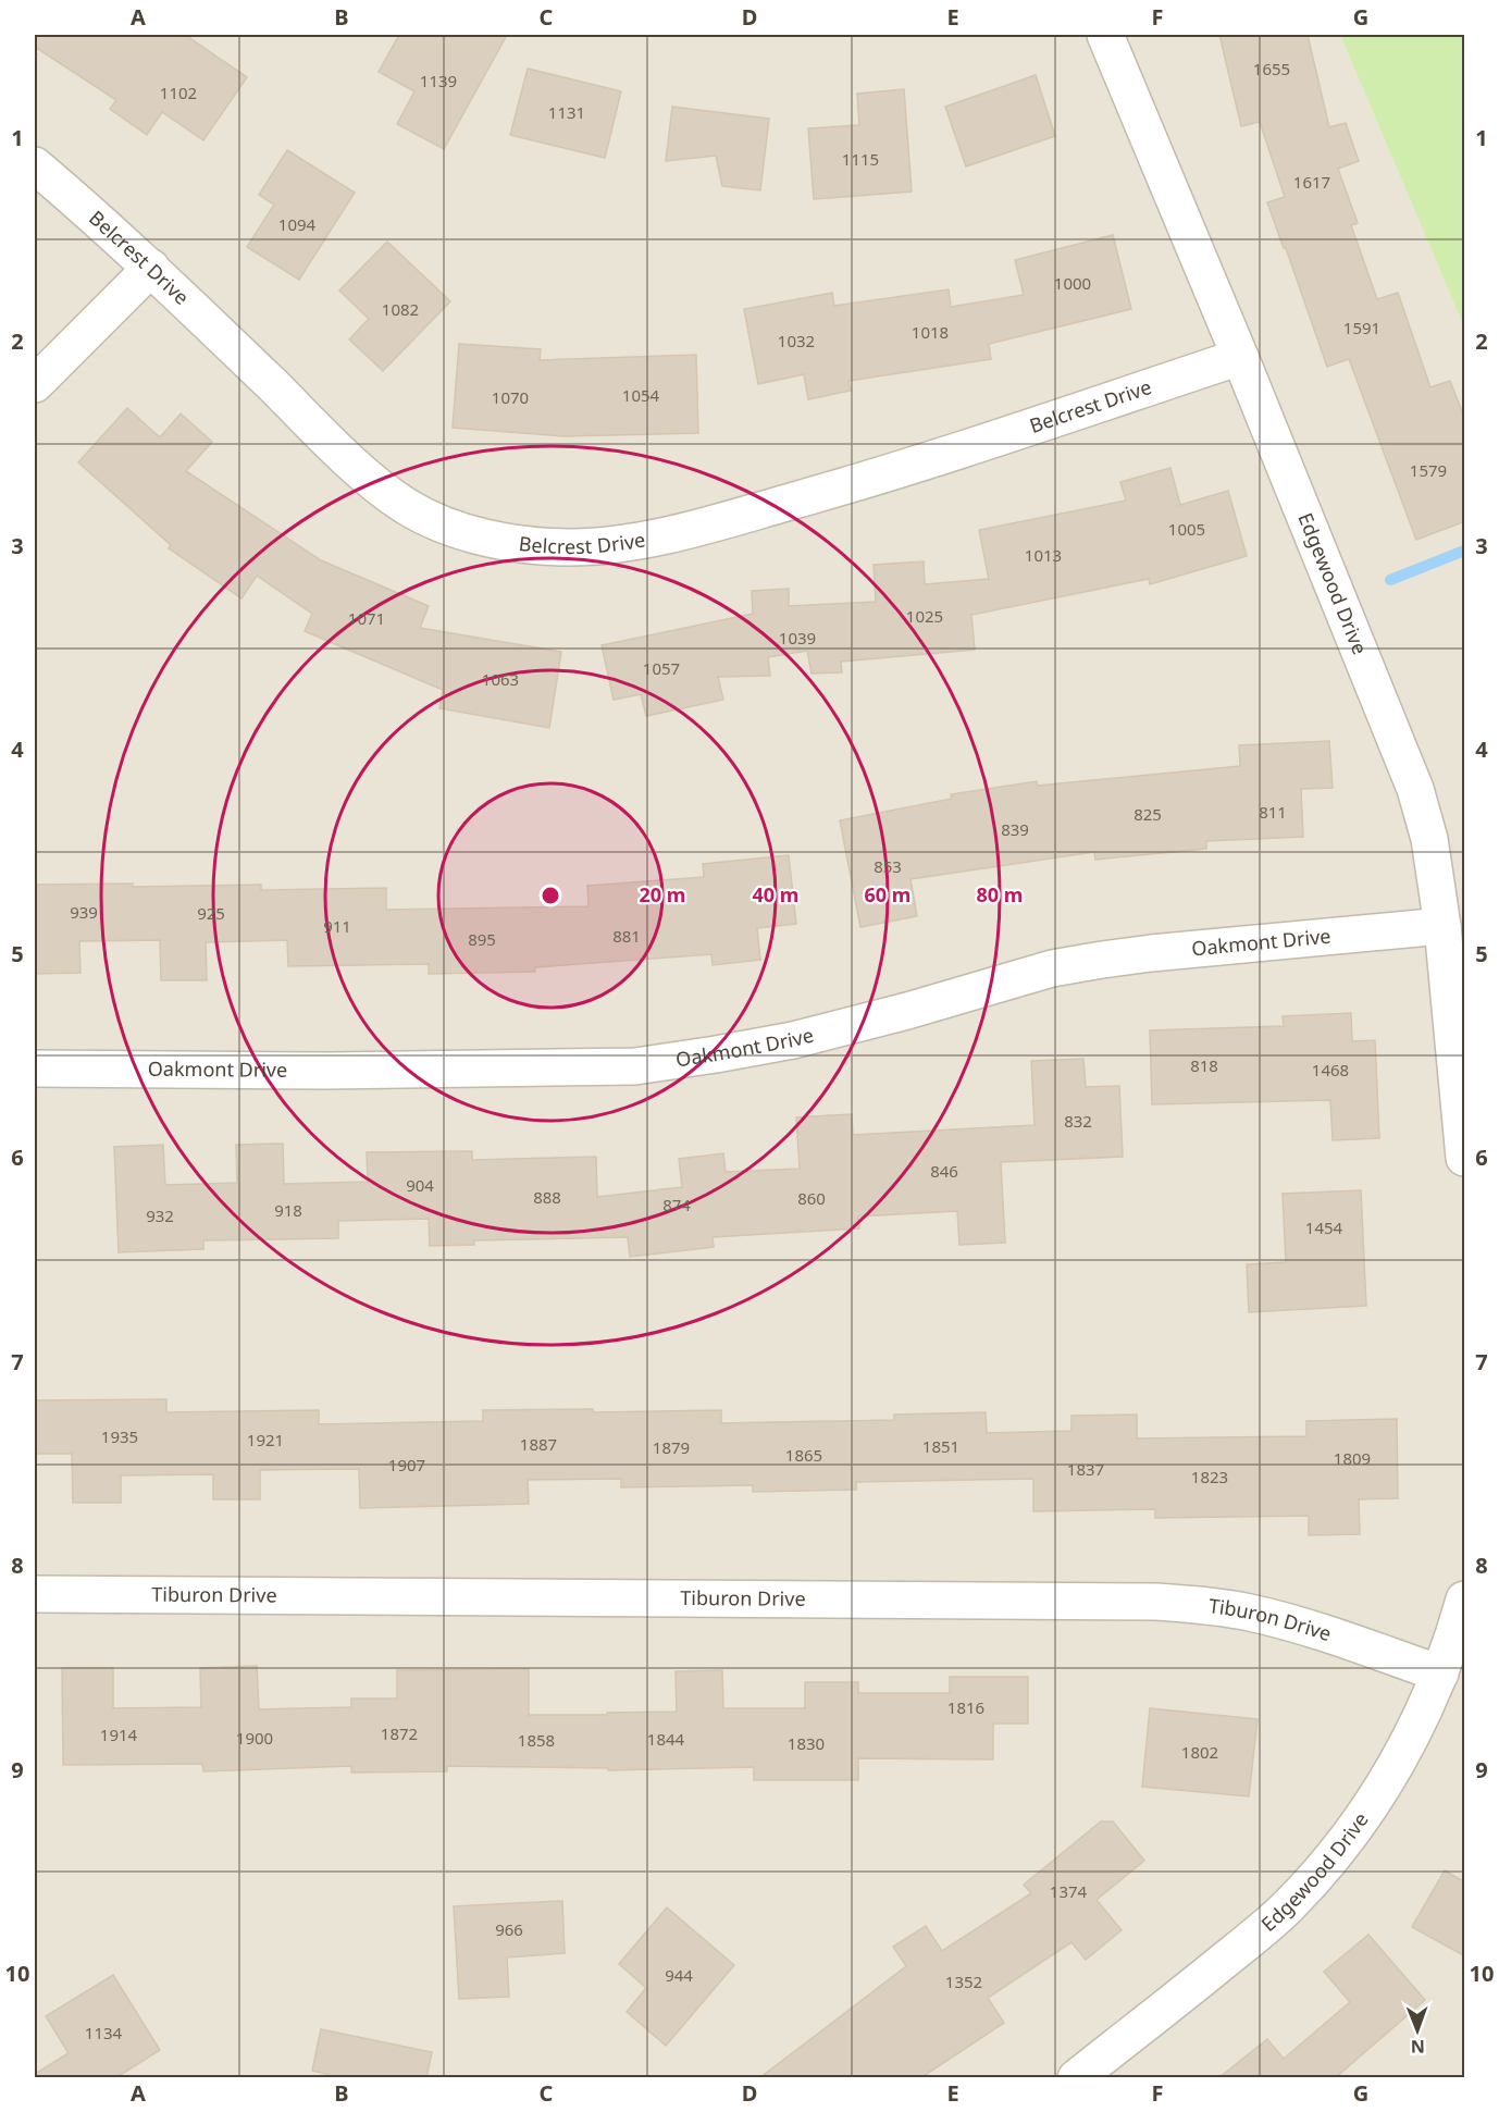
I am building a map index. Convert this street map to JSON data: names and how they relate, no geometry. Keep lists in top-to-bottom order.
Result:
{
  "streets": {
    "street": [
      "Belcrest Drive",
      "Edgewood Drive",
      "Oakmont Drive",
      "Tiburon Drive"
    ]
  },
  "crossings": [
    ["Belcrest Drive", "Edgewood Drive"],
    ["Edgewood Drive", "Oakmont Drive"],
    ["Edgewood Drive", "Tiburon Drive"]
  ],
  "house_numbers": [
    "1655",
    "1139",
    "1102",
    "1131",
    "1115",
    "1617",
    "1094",
    "1000",
    "1082",
    "1591",
    "1018",
    "1032",
    "1054",
    "1070",
    "1579",
    "1005",
    "1013",
    "1025",
    "1071",
    "1039",
    "1057",
    "1063",
    "811",
    "825",
    "839",
    "853",
    "939",
    "925",
    "911",
    "881",
    "895",
    "818",
    "1468",
    "832",
    "846",
    "904",
    "888",
    "860",
    "874",
    "918",
    "932",
    "1454",
    "1935",
    "1921",
    "1887",
    "1851",
    "1879",
    "1865",
    "1809",
    "1907",
    "1837",
    "1823",
    "1816",
    "1872",
    "1914",
    "1900",
    "1844",
    "1858",
    "1830",
    "1802",
    "1374",
    "966",
    "944",
    "1352",
    "1134"
  ],
  "north": "bottom",
  "grid": {
    "columns": [
      "A",
      "B",
      "C",
      "D",
      "E",
      "F",
      "G"
    ],
    "rows": [
      "1",
      "2",
      "3",
      "4",
      "5",
      "6",
      "7",
      "8",
      "9",
      "10"
    ]
  },
  "rings": [
    "20 m",
    "40 m",
    "60 m",
    "80 m"
  ]
}
